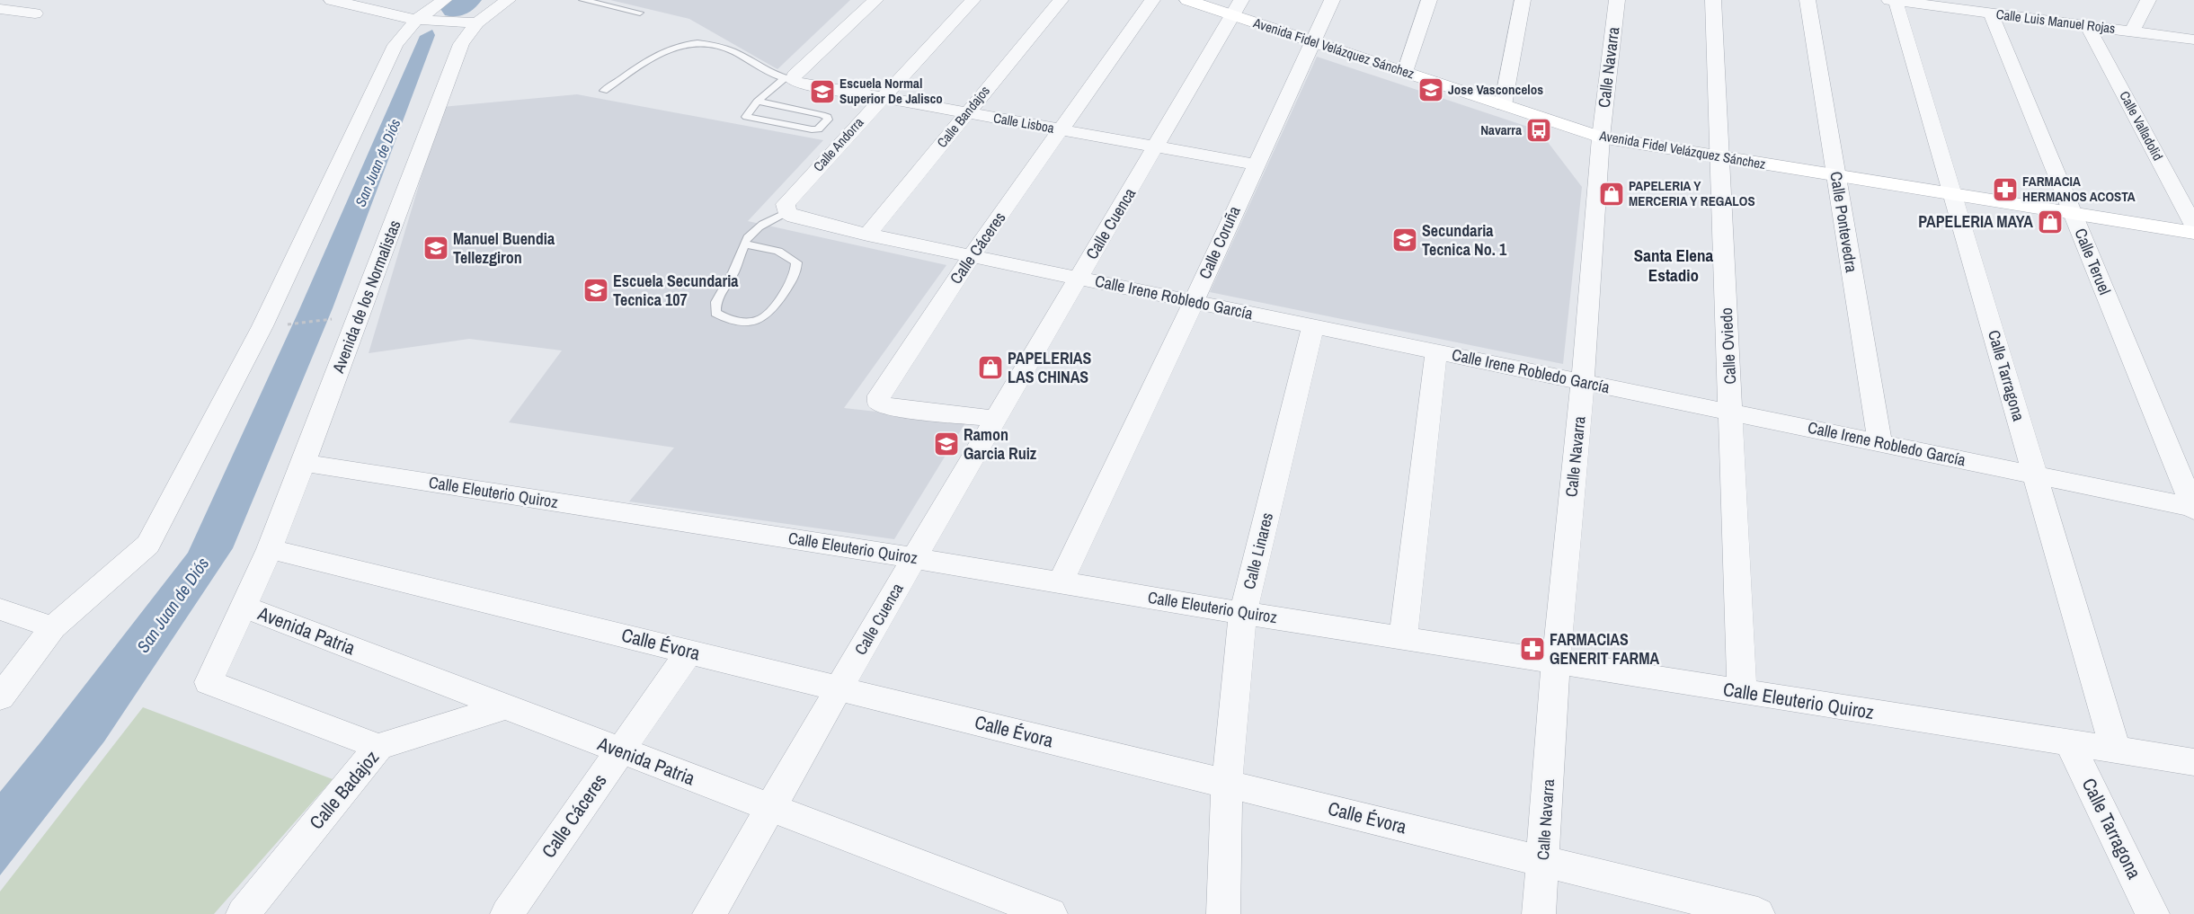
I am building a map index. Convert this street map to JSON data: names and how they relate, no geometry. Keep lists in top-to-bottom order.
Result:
{
  "streets": {
    "street": [
      "Calle Luis Manuel Rojas",
      "Avenida Fidel Velázquez Sánchez",
      "Calle Navarra",
      "Calle Bandajos",
      "Calle Lisboa",
      "Calle Valladolid",
      "Calle Andorra",
      "Calle Pontevedra",
      "Calle Cuenca",
      "Calle Coruña",
      "Calle Cáceres",
      "Calle Teruel",
      "Avenida de los Normalistas",
      "Calle Irene Robledo García",
      "Calle Oviedo",
      "Calle Tarragona",
      "Calle Eleuterio Quiroz",
      "Calle Linares",
      "Avenida Patria",
      "Calle Évora",
      "Calle Badajoz"
    ]
  },
  "crossings": [
    ["Calle Luis Manuel Rojas", "Calle Valladolid"],
    ["Calle Luis Manuel Rojas", "Calle Teruel"],
    ["Calle Luis Manuel Rojas", "Calle Tarragona"],
    ["Avenida Fidel Velázquez Sánchez", "Calle Navarra"],
    ["Avenida Fidel Velázquez Sánchez", "Calle Pontevedra"],
    ["Avenida Fidel Velázquez Sánchez", "Calle Cuenca"],
    ["Avenida Fidel Velázquez Sánchez", "Calle Coruña"],
    ["Avenida Fidel Velázquez Sánchez", "Calle Teruel"],
    ["Avenida Fidel Velázquez Sánchez", "Calle Oviedo"],
    ["Avenida Fidel Velázquez Sánchez", "Calle Tarragona"],
    ["Calle Navarra", "Calle Irene Robledo García"],
    ["Calle Navarra", "Calle Eleuterio Quiroz"],
    ["Calle Navarra", "Calle Évora"],
    ["Calle Bandajos", "Calle Lisboa"],
    ["Calle Bandajos", "Calle Irene Robledo García"],
    ["Calle Lisboa", "Calle Andorra"],
    ["Calle Lisboa", "Calle Cuenca"],
    ["Calle Lisboa", "Calle Coruña"],
    ["Calle Lisboa", "Calle Cáceres"],
    ["Calle Pontevedra", "Calle Irene Robledo García"],
    ["Calle Cuenca", "Calle Cáceres"],
    ["Calle Cuenca", "Calle Irene Robledo García"],
    ["Calle Cuenca", "Calle Eleuterio Quiroz"],
    ["Calle Cuenca", "Avenida Patria"],
    ["Calle Cuenca", "Calle Évora"],
    ["Calle Coruña", "Calle Irene Robledo García"],
    ["Calle Coruña", "Calle Eleuterio Quiroz"],
    ["Calle Cáceres", "Calle Irene Robledo García"],
    ["Calle Cáceres", "Avenida Patria"],
    ["Calle Cáceres", "Calle Évora"],
    ["Calle Teruel", "Calle Irene Robledo García"],
    ["Avenida de los Normalistas", "Calle Eleuterio Quiroz"],
    ["Avenida de los Normalistas", "Avenida Patria"],
    ["Avenida de los Normalistas", "Calle Évora"],
    ["Avenida de los Normalistas", "Calle Badajoz"],
    ["Calle Irene Robledo García", "Calle Oviedo"],
    ["Calle Irene Robledo García", "Calle Tarragona"],
    ["Calle Irene Robledo García", "Calle Linares"],
    ["Calle Oviedo", "Calle Eleuterio Quiroz"],
    ["Calle Tarragona", "Calle Eleuterio Quiroz"],
    ["Calle Eleuterio Quiroz", "Calle Linares"],
    ["Calle Linares", "Calle Évora"],
    ["Avenida Patria", "Calle Badajoz"]
  ],
  "districts": ["Santa Elena Estadio"],
  "water": ["San Juan de Diós"],
  "places": {
    "school or university": [
      "Jose Vasconcelos",
      "Escuela Normal Superior De Jalisco",
      "Secundaria Tecnica No. 1",
      "Manuel Buendia Tellezgiron",
      "Escuela Secundaria Tecnica 107",
      "Ramon Garcia Ruiz"
    ],
    "bus stop": ["Navarra"],
    "pharmacy": ["FARMACIA HERMANOS ACOSTA", "FARMACIAS GENERIT FARMA"],
    "shop": ["PAPELERIA Y MERCERIA Y REGALOS", "PAPELERIA MAYA", "PAPELERIAS LAS CHINAS"]
  }
}
